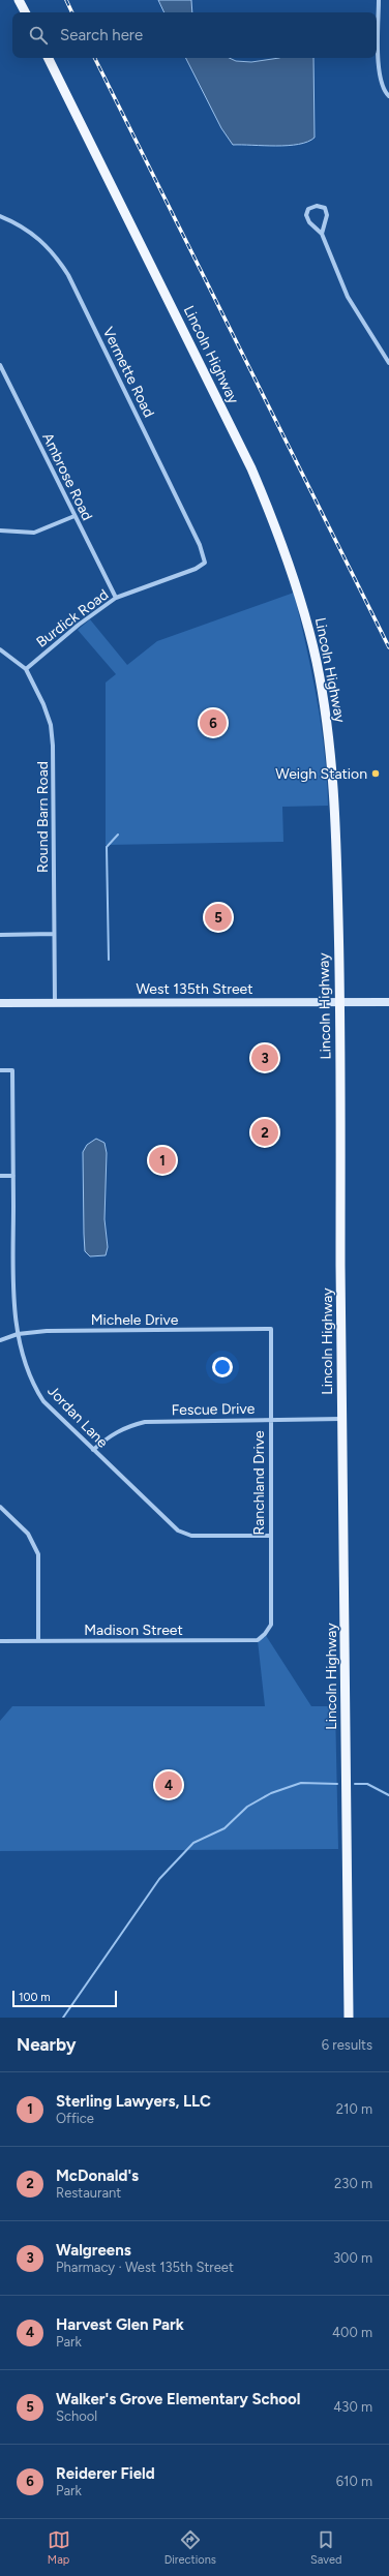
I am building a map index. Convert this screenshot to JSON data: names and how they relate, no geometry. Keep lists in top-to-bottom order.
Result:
{
  "streets": {
    "main road": ["Lincoln Highway"],
    "street": [
      "Vermette Road",
      "Ambrose Road",
      "Burdick Road",
      "Round Barn Road",
      "West 135th Street",
      "Michele Drive",
      "Fescue Drive",
      "Jordan Lane",
      "Ranchland Drive",
      "Madison Street"
    ]
  },
  "crossings": [
    ["Lincoln Highway", "West 135th Street"],
    ["Lincoln Highway", "Fescue Drive"],
    ["Vermette Road", "Burdick Road"],
    ["Ambrose Road", "Burdick Road"],
    ["Burdick Road", "Round Barn Road"],
    ["Round Barn Road", "West 135th Street"],
    ["Michele Drive", "Jordan Lane"],
    ["Michele Drive", "Ranchland Drive"],
    ["Fescue Drive", "Jordan Lane"],
    ["Fescue Drive", "Ranchland Drive"],
    ["Jordan Lane", "Ranchland Drive"],
    ["Ranchland Drive", "Madison Street"]
  ],
  "places": ["Weigh Station"],
  "scale_bar": "100 m",
  "page": {
    "search": "Search here",
    "pins": [
      "6",
      "5",
      "3",
      "2",
      "1",
      "4"
    ],
    "scale": "100 m",
    "heading": ["Nearby", "6 results"],
    "list": [
      {
        "mark": "1",
        "name": "Sterling Lawyers, LLC",
        "note": "Office",
        "value": "210 m"
      },
      {
        "mark": "2",
        "name": "McDonald's",
        "note": "Restaurant",
        "value": "230 m"
      },
      {
        "mark": "3",
        "name": "Walgreens",
        "note": "Pharmacy · West 135th Street",
        "value": "300 m"
      },
      {
        "mark": "4",
        "name": "Harvest Glen Park",
        "note": "Park",
        "value": "400 m"
      },
      {
        "mark": "5",
        "name": "Walker's Grove Elementary School",
        "note": "School",
        "value": "430 m"
      },
      {
        "mark": "6",
        "name": "Reiderer Field",
        "note": "Park",
        "value": "610 m"
      }
    ],
    "nav": ["Map", "Directions", "Saved"]
  }
}
